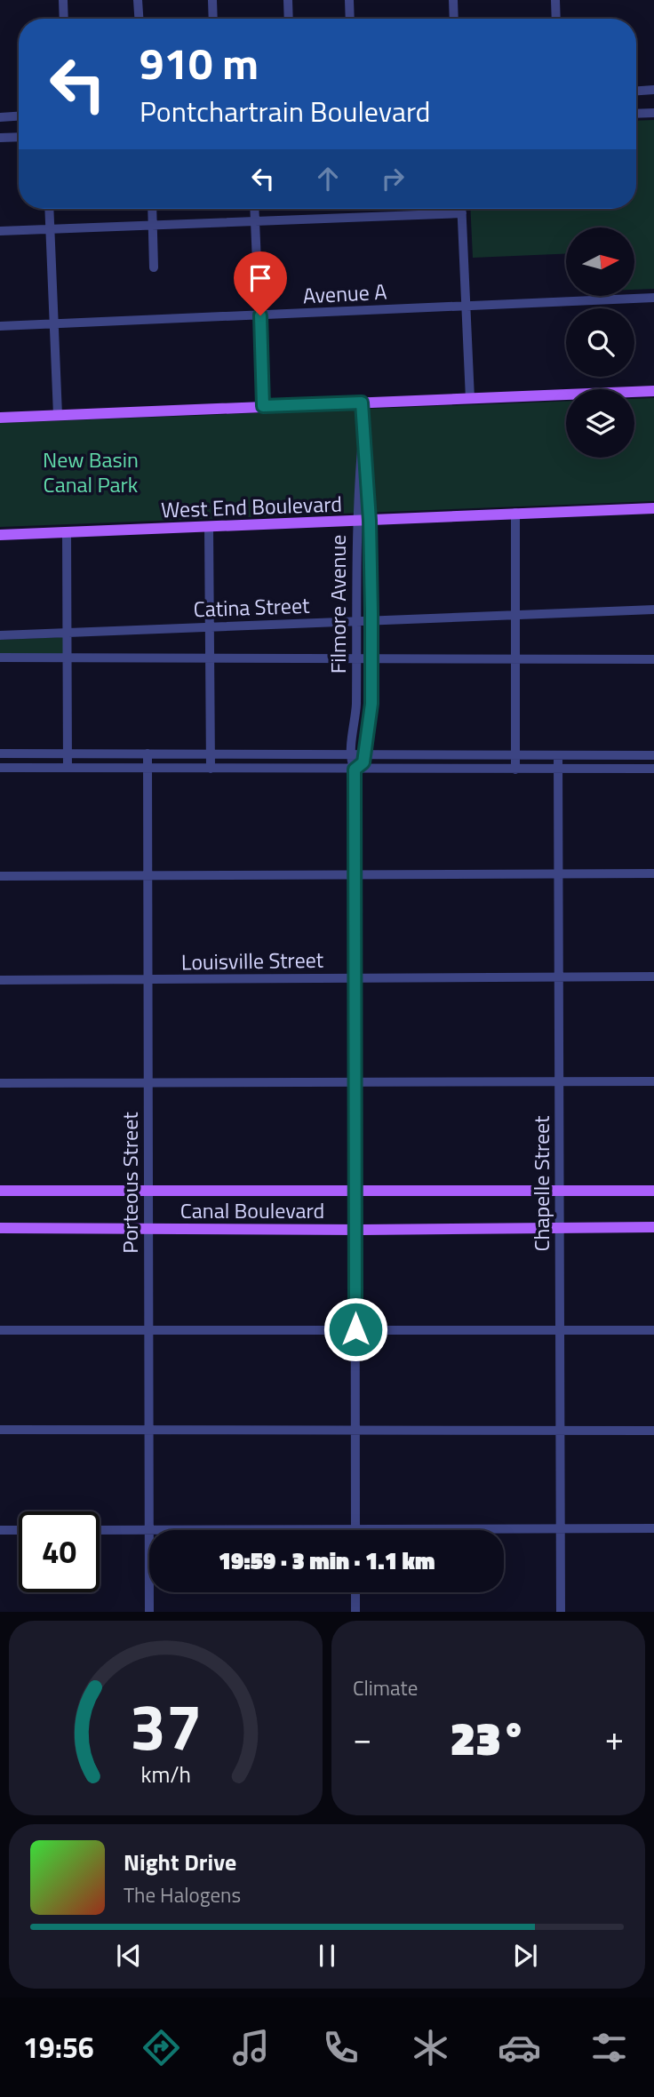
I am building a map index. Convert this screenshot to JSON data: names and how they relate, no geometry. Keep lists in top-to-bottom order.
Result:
{
  "streets": {
    "main road": ["West End Boulevard", "Canal Boulevard"],
    "street": [
      "Avenue A",
      "Filmore Avenue",
      "Catina Street",
      "Louisville Street",
      "Porteous Street",
      "Chapelle Street"
    ]
  },
  "crossings": [
    ["West End Boulevard", "Filmore Avenue"],
    ["Filmore Avenue", "Catina Street"],
    ["Filmore Avenue", "Louisville Street"],
    ["Filmore Avenue", "Canal Boulevard"],
    ["Louisville Street", "Porteous Street"],
    ["Louisville Street", "Chapelle Street"],
    ["Porteous Street", "Canal Boulevard"],
    ["Chapelle Street", "Canal Boulevard"]
  ],
  "parks": ["New Basin Canal Park"],
  "north": "right",
  "page": {
    "turn": ["910 m", "Pontchartrain Boulevard"],
    "limit": "40",
    "trip": "19:59 · 3 min · 1.1 km",
    "tile": "Climate",
    "heat": ["−", "23°", "+"],
    "song": ["Night Drive", "The Halogens"],
    "tabs": "19:56",
    "gauge": ["37", "km/h"]
  }
}
